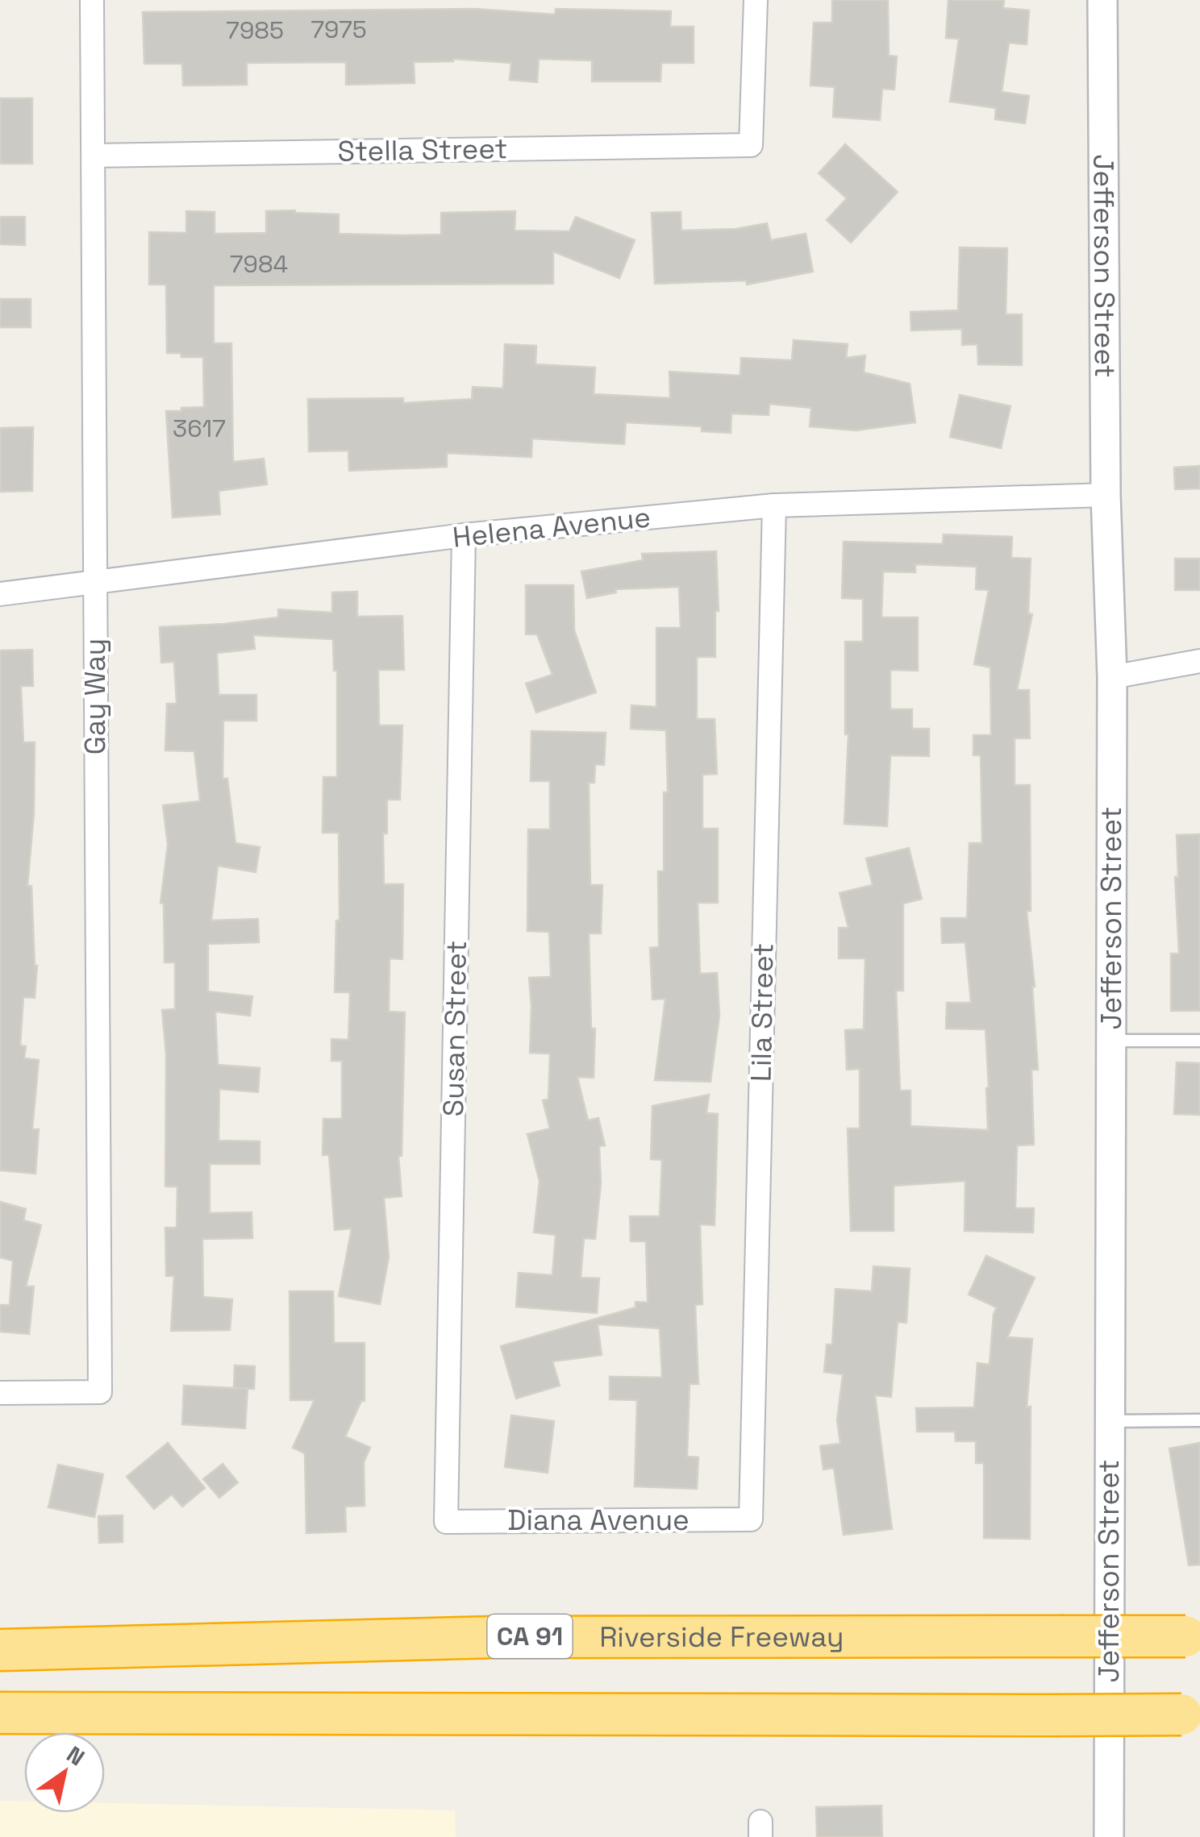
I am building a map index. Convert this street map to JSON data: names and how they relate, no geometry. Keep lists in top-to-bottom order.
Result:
{
  "streets": {
    "highway": ["CA 91", "Riverside Freeway"],
    "street": [
      "Stella Street",
      "Jefferson Street",
      "Helena Avenue",
      "Gay Way",
      "Lila Street",
      "Susan Street",
      "Diana Avenue"
    ]
  },
  "crossings": [
    ["Stella Street", "Gay Way"],
    ["Jefferson Street", "Helena Avenue"],
    ["Helena Avenue", "Gay Way"],
    ["Helena Avenue", "Lila Street"],
    ["Helena Avenue", "Susan Street"],
    ["Lila Street", "Diana Avenue"],
    ["Susan Street", "Diana Avenue"]
  ],
  "house_numbers": [
    "7975",
    "7985",
    "7984",
    "3617"
  ],
  "north": "top right"
}
